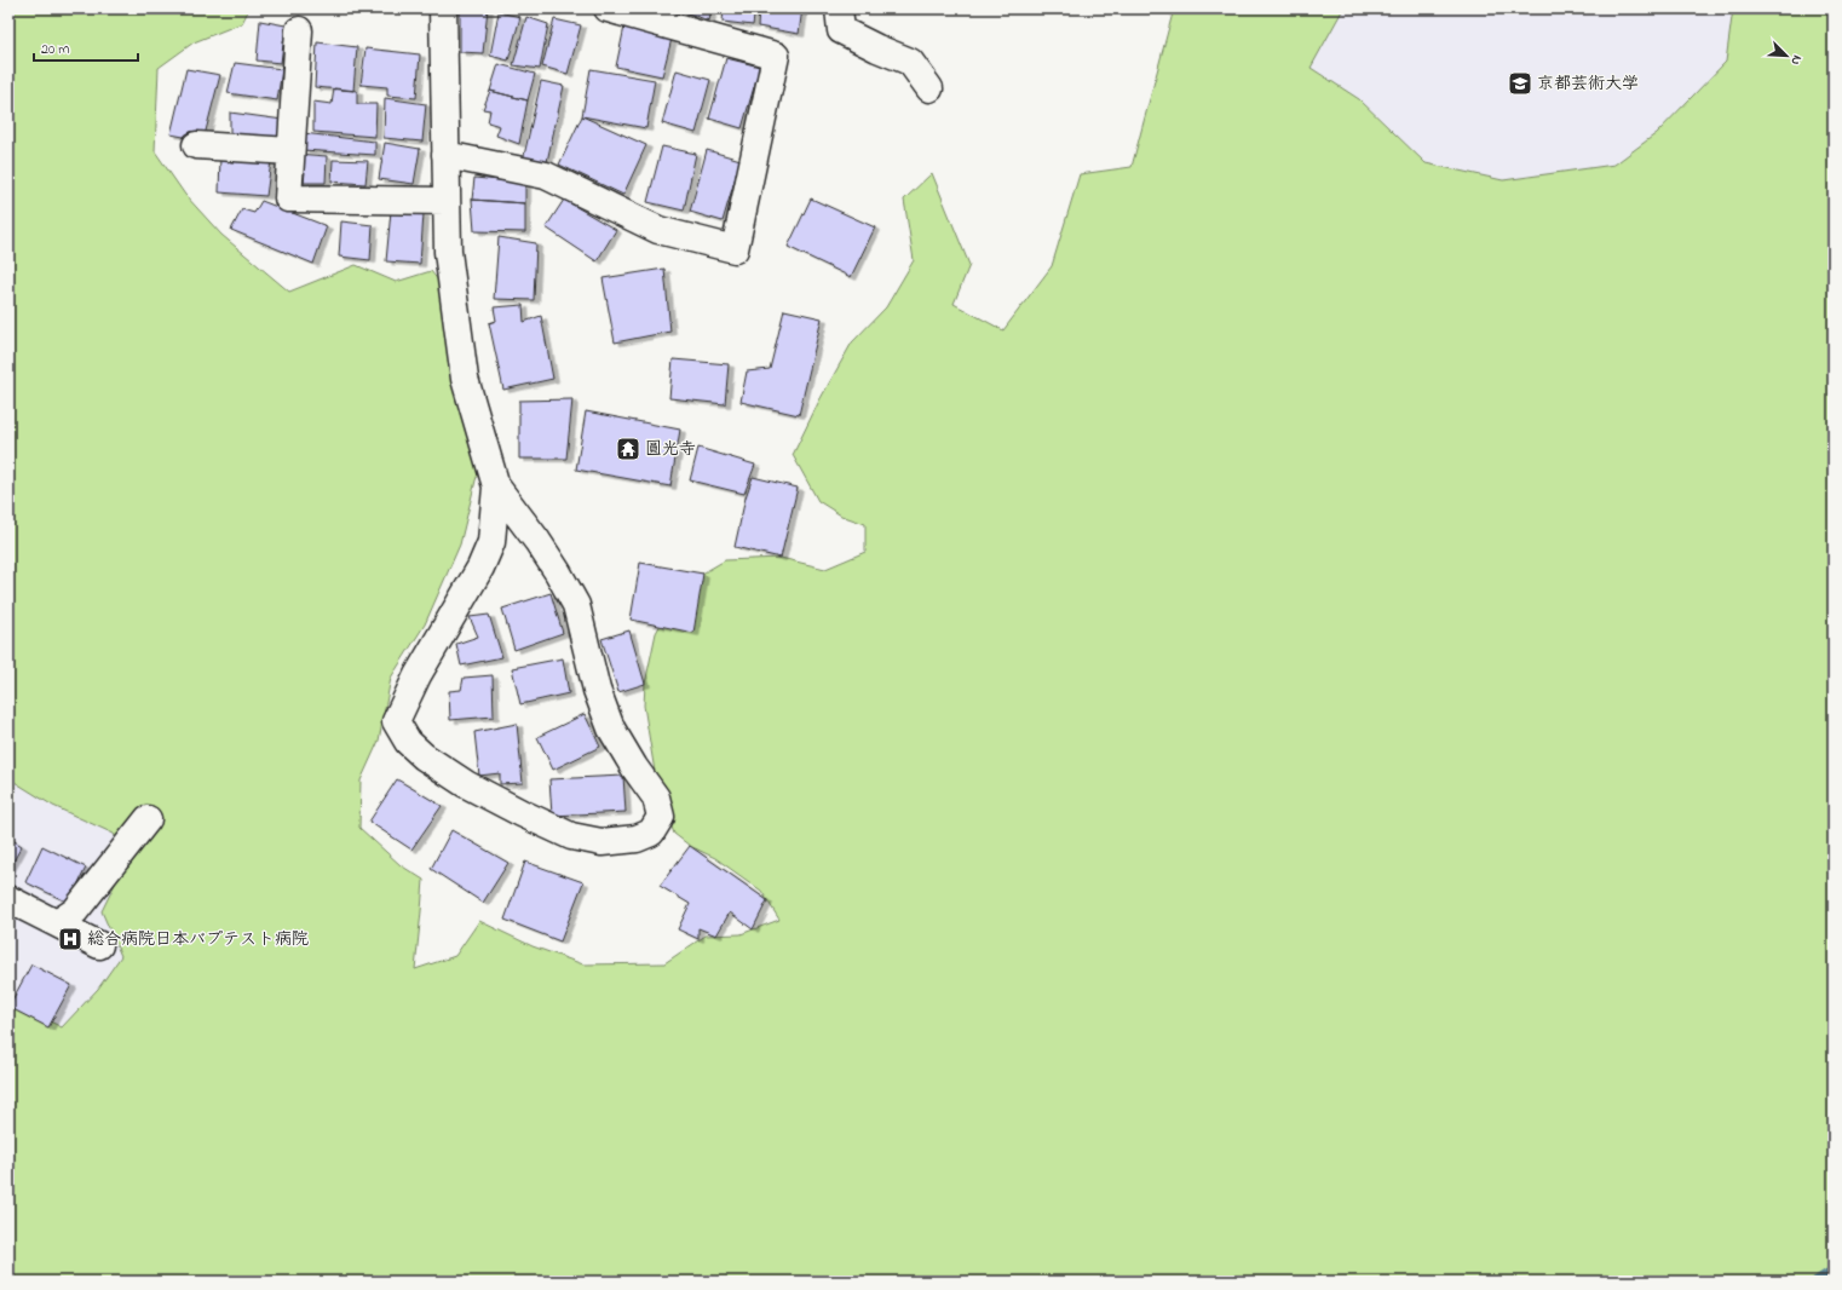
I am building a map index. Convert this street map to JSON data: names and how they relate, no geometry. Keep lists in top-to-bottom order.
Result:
{
  "places": {
    "school or university": ["京都芸術大学"],
    "temple": ["圓光寺"],
    "hospital": ["総合病院日本バプテスト病院"]
  },
  "scale_bar": "20 m",
  "north": "bottom right"
}
